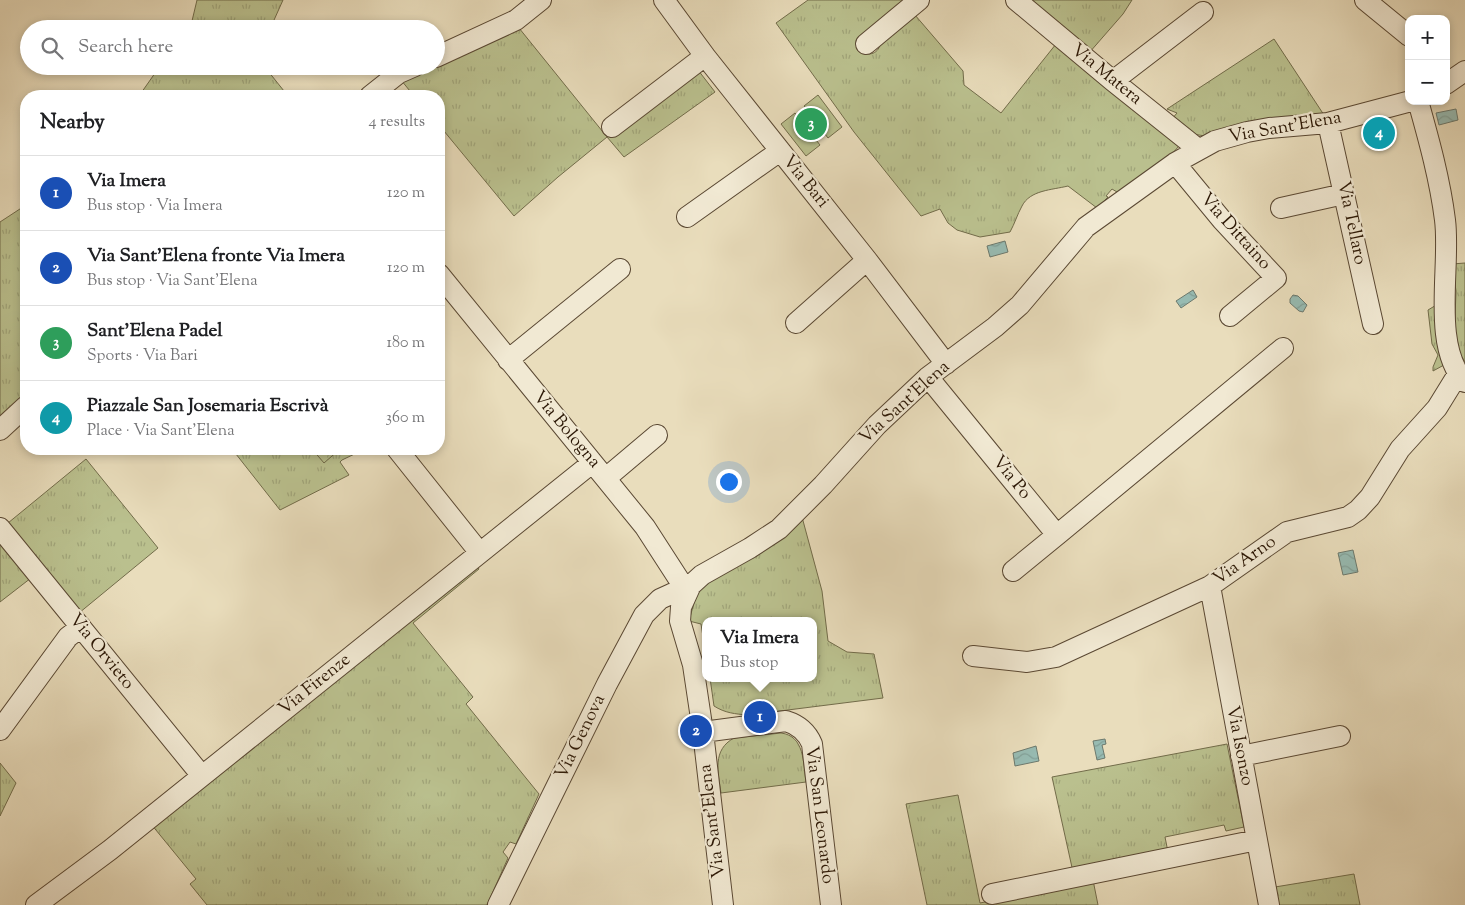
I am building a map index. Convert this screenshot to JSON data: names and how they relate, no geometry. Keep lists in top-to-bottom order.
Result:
{
  "streets": {
    "street": [
      "Via Matera",
      "Via Sant'Elena",
      "Via Bari",
      "Via Tellaro",
      "Via Dittaino",
      "Via Bologna",
      "Via Po",
      "Via Arno",
      "Via Orvieto",
      "Via Firenze",
      "Via Genova",
      "Via Isonzo",
      "Via San Leonardo"
    ]
  },
  "crossings": [
    ["Via Matera", "Via Sant'Elena"],
    ["Via Sant'Elena", "Via Bari"],
    ["Via Sant'Elena", "Via Tellaro"],
    ["Via Sant'Elena", "Via Dittaino"],
    ["Via Sant'Elena", "Via Bologna"],
    ["Via Sant'Elena", "Via Po"],
    ["Via Sant'Elena", "Via Genova"],
    ["Via Sant'Elena", "Via San Leonardo"],
    ["Via Bologna", "Via Firenze"],
    ["Via Bologna", "Via Genova"],
    ["Via Arno", "Via Isonzo"],
    ["Via Orvieto", "Via Firenze"]
  ],
  "page": {
    "map_buttons": ["+", "−"],
    "search": "Search here",
    "heading": ["Nearby", "4 results"],
    "pins": [
      "3",
      "4",
      "1",
      "2"
    ],
    "list": [
      {
        "mark": "1",
        "name": "Via Imera",
        "note": "Bus stop · Via Imera",
        "value": "120 m"
      },
      {
        "mark": "2",
        "name": "Via Sant'Elena fronte Via Imera",
        "note": "Bus stop · Via Sant'Elena",
        "value": "120 m"
      },
      {
        "mark": "3",
        "name": "Sant'Elena Padel",
        "note": "Sports · Via Bari",
        "value": "180 m"
      },
      {
        "mark": "4",
        "name": "Piazzale San Josemaria Escrivà",
        "note": "Place · Via Sant'Elena",
        "value": "360 m"
      }
    ],
    "popup": ["Via Imera", "Bus stop"]
  }
}
